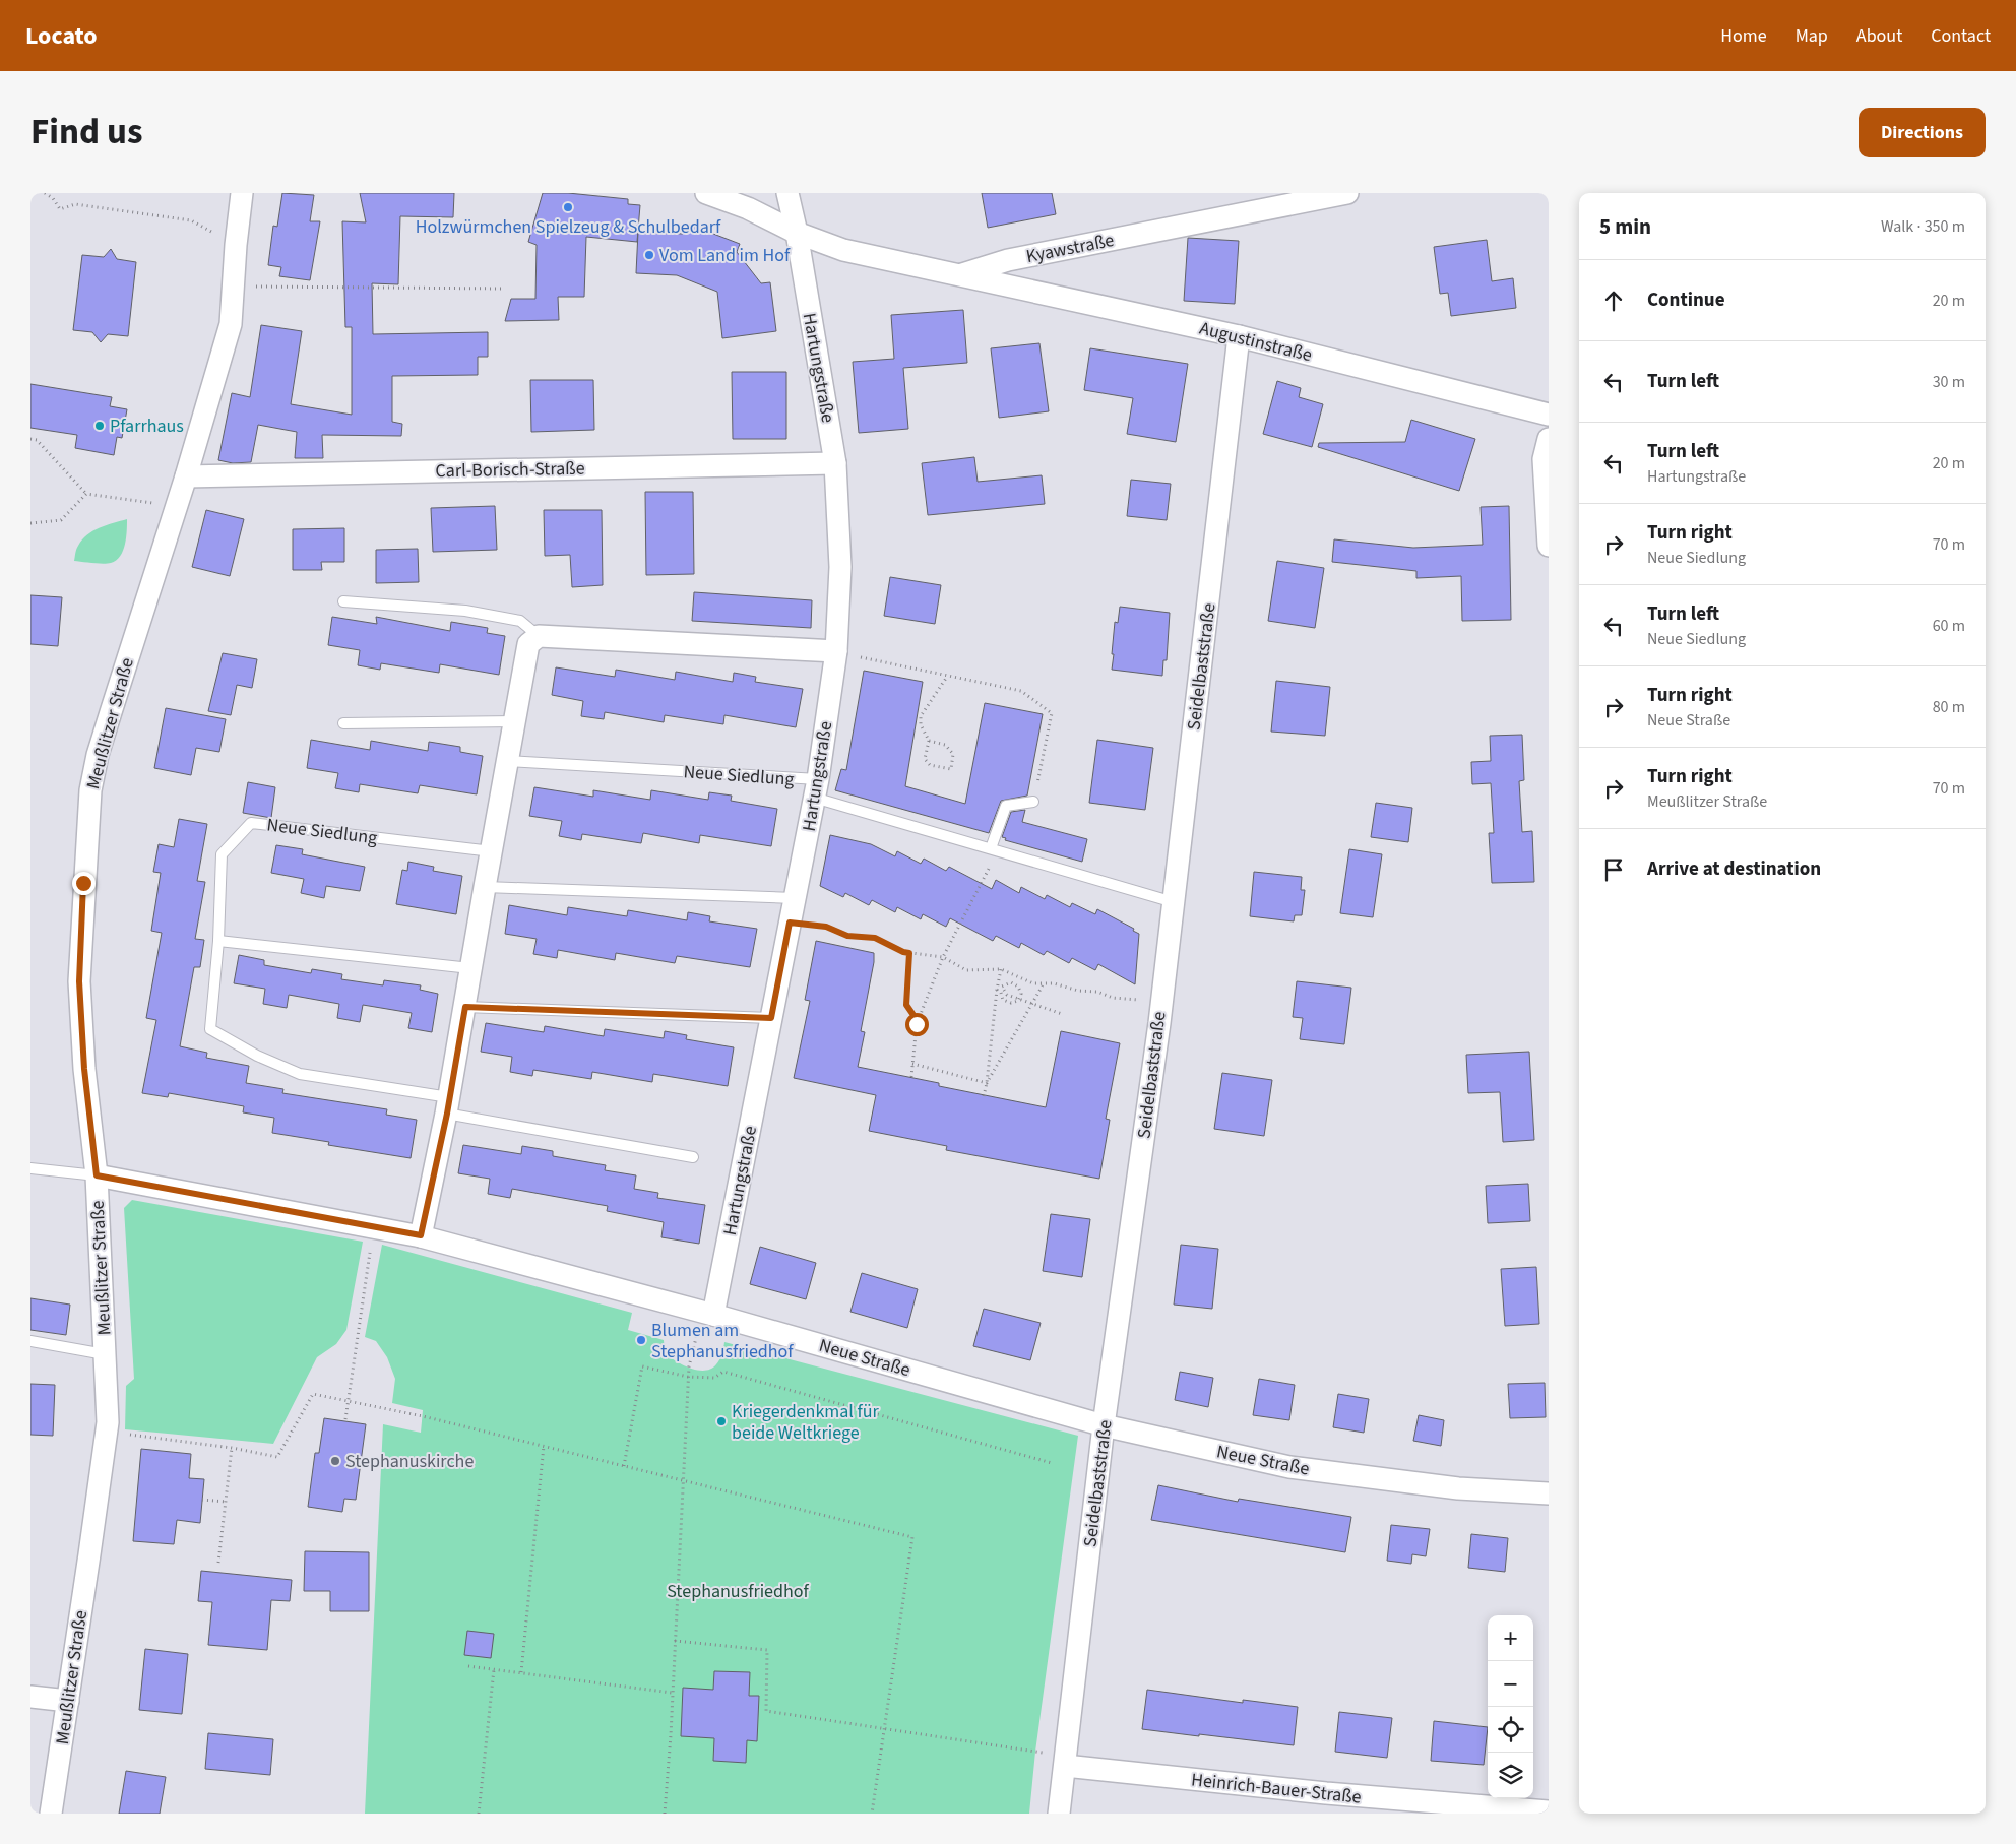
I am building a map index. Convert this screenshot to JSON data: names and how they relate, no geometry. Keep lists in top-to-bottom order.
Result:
{
  "streets": {
    "street": [
      "Kyawstraße",
      "Augustinstraße",
      "Hartungstraße",
      "Carl-Borisch-Straße",
      "Seidelbaststraße",
      "Meußlitzer Straße",
      "Neue Straße",
      "Heinrich-Bauer-Straße"
    ],
    "lane": ["Neue Siedlung"]
  },
  "crossings": [
    ["Kyawstraße", "Augustinstraße"],
    ["Kyawstraße", "Hartungstraße"],
    ["Augustinstraße", "Seidelbaststraße"],
    ["Hartungstraße", "Carl-Borisch-Straße"],
    ["Hartungstraße", "Neue Siedlung"],
    ["Hartungstraße", "Neue Straße"],
    ["Carl-Borisch-Straße", "Meußlitzer Straße"],
    ["Seidelbaststraße", "Neue Siedlung"],
    ["Seidelbaststraße", "Neue Straße"],
    ["Seidelbaststraße", "Heinrich-Bauer-Straße"],
    ["Meußlitzer Straße", "Neue Straße"]
  ],
  "parks": ["Stephanusfriedhof"],
  "places": [
    "Holzwürmchen Spielzeug & Schulbedarf",
    "Vom Land im Hof",
    "Pfarrhaus",
    "Blumen am Stephanusfriedhof",
    "Kriegerdenkmal für beide Weltkriege",
    "Stephanuskirche"
  ],
  "page": {
    "header": "Locato",
    "nav": [
      "Home",
      "Map",
      "About",
      "Contact"
    ],
    "title": "Find us",
    "buttons": "Directions",
    "heading": ["5 min", "Walk · 350 m"],
    "list": [
      ["Continue", "20 m"],
      ["Turn left", "30 m"],
      ["Turn left", "Hartungstraße", "20 m"],
      ["Turn right", "Neue Siedlung", "70 m"],
      ["Turn left", "Neue Siedlung", "60 m"],
      ["Turn right", "Neue Straße", "80 m"],
      ["Turn right", "Meußlitzer Straße", "70 m"],
      "Arrive at destination"
    ],
    "map_buttons": ["+", "−"]
  }
}
